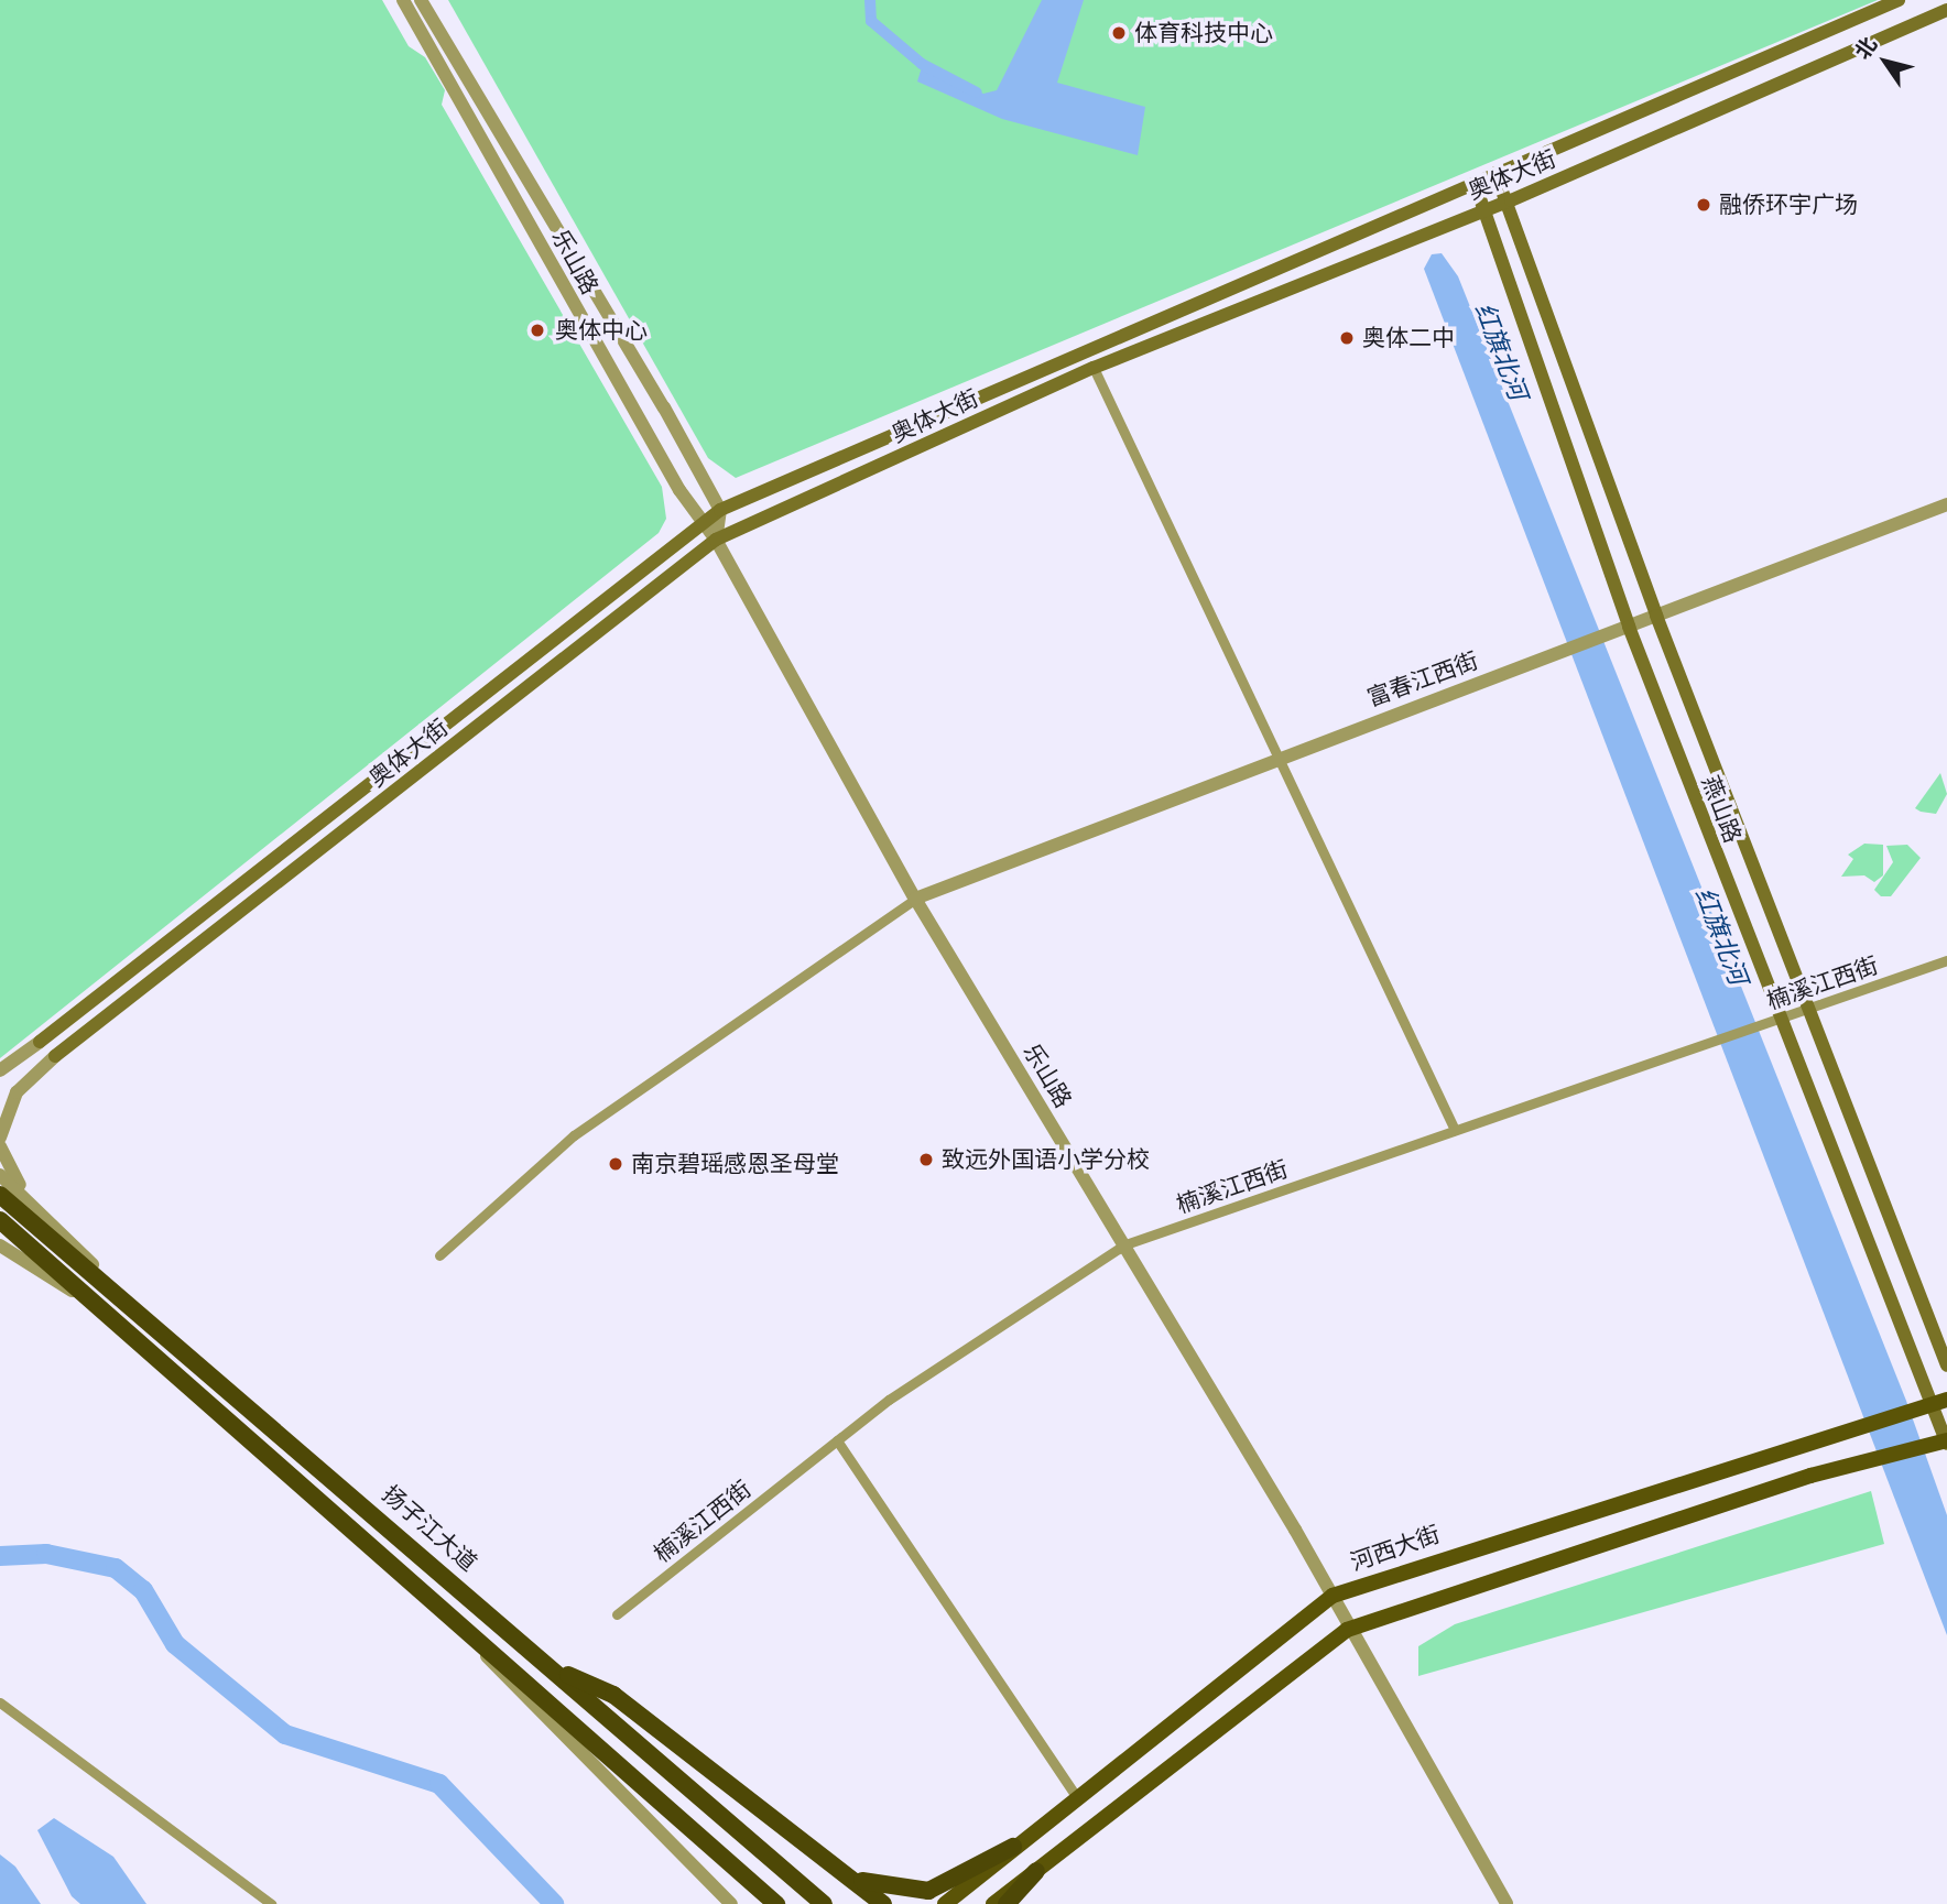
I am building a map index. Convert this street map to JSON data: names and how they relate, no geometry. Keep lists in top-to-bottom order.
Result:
{
  "streets": {
    "highway": ["扬子江大道"],
    "main road": ["奥体大街", "燕山路", "河西大街"],
    "street": ["乐山路", "富春江西街", "楠溪江西街"]
  },
  "crossings": [
    ["奥体大街", "乐山路"],
    ["奥体大街", "燕山路"],
    ["乐山路", "富春江西街"],
    ["乐山路", "楠溪江西街"],
    ["乐山路", "河西大街"],
    ["富春江西街", "燕山路"],
    ["燕山路", "楠溪江西街"],
    ["燕山路", "河西大街"]
  ],
  "water": ["红旗北河"],
  "places": [
    "体育科技中心",
    "融侨环宇广场",
    "奥体中心",
    "奥体二中",
    "致远外国语小学分校",
    "南京碧瑶感恩圣母堂"
  ],
  "north": "top left"
}
